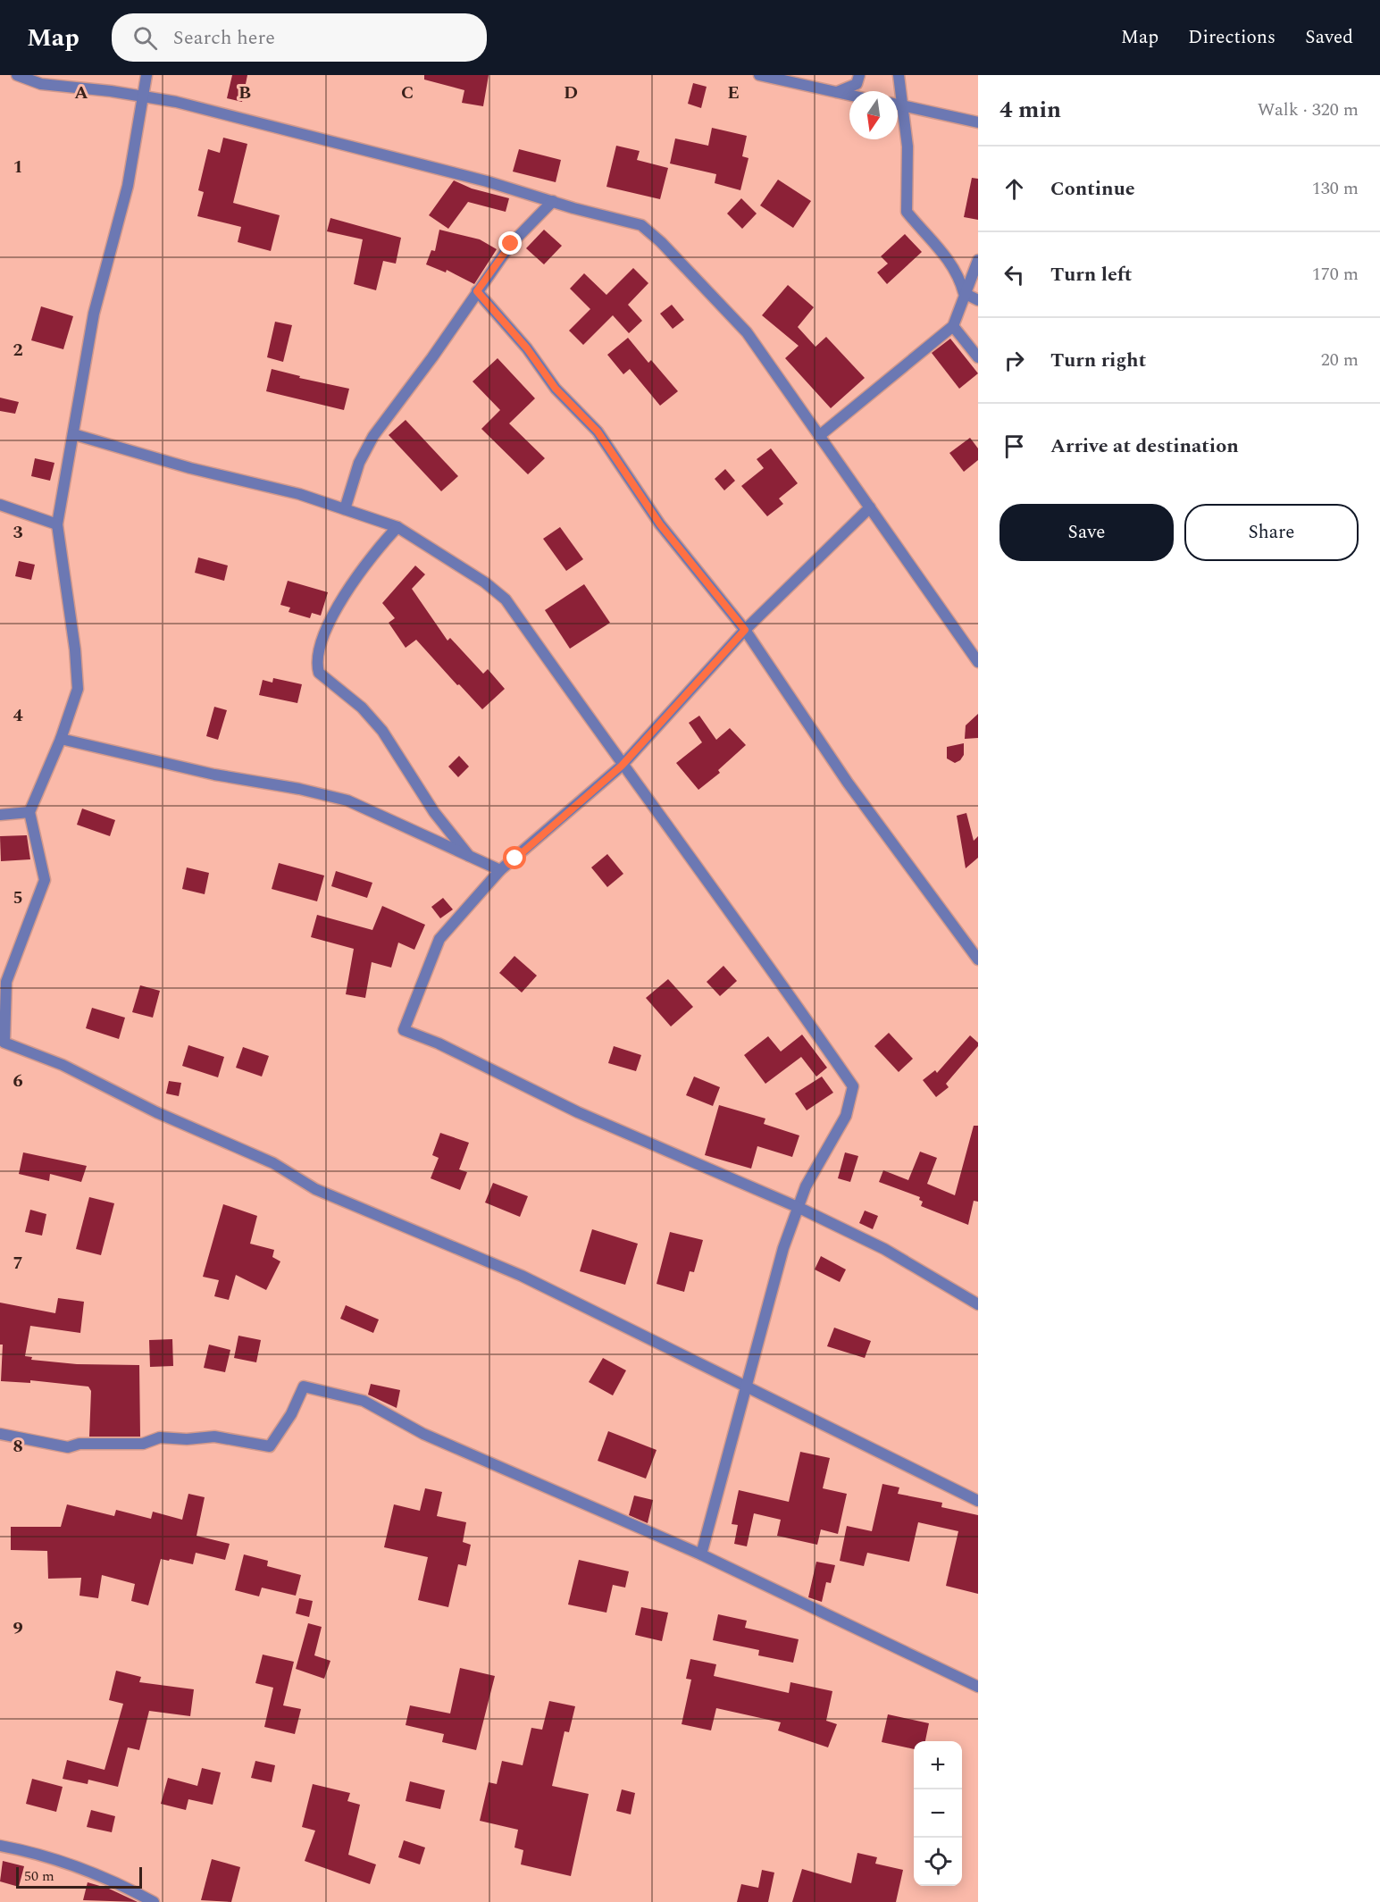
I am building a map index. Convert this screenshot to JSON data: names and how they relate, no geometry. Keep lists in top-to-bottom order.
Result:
{
  "scale_bar": "50 m",
  "north": "bottom",
  "page": {
    "header": "Map",
    "search": "Search here",
    "nav": ["Map", "Directions", "Saved"],
    "heading": ["4 min", "Walk · 320 m"],
    "list": [
      ["Continue", "130 m"],
      ["Turn left", "170 m"],
      ["Turn right", "20 m"],
      "Arrive at destination"
    ],
    "buttons": ["Save", "Share"],
    "map_buttons": ["+", "−"],
    "scale": "50 m"
  },
  "grid": {
    "columns": [
      "A",
      "B",
      "C",
      "D",
      "E"
    ],
    "rows": [
      "1",
      "2",
      "3",
      "4",
      "5",
      "6",
      "7",
      "8",
      "9"
    ]
  }
}
